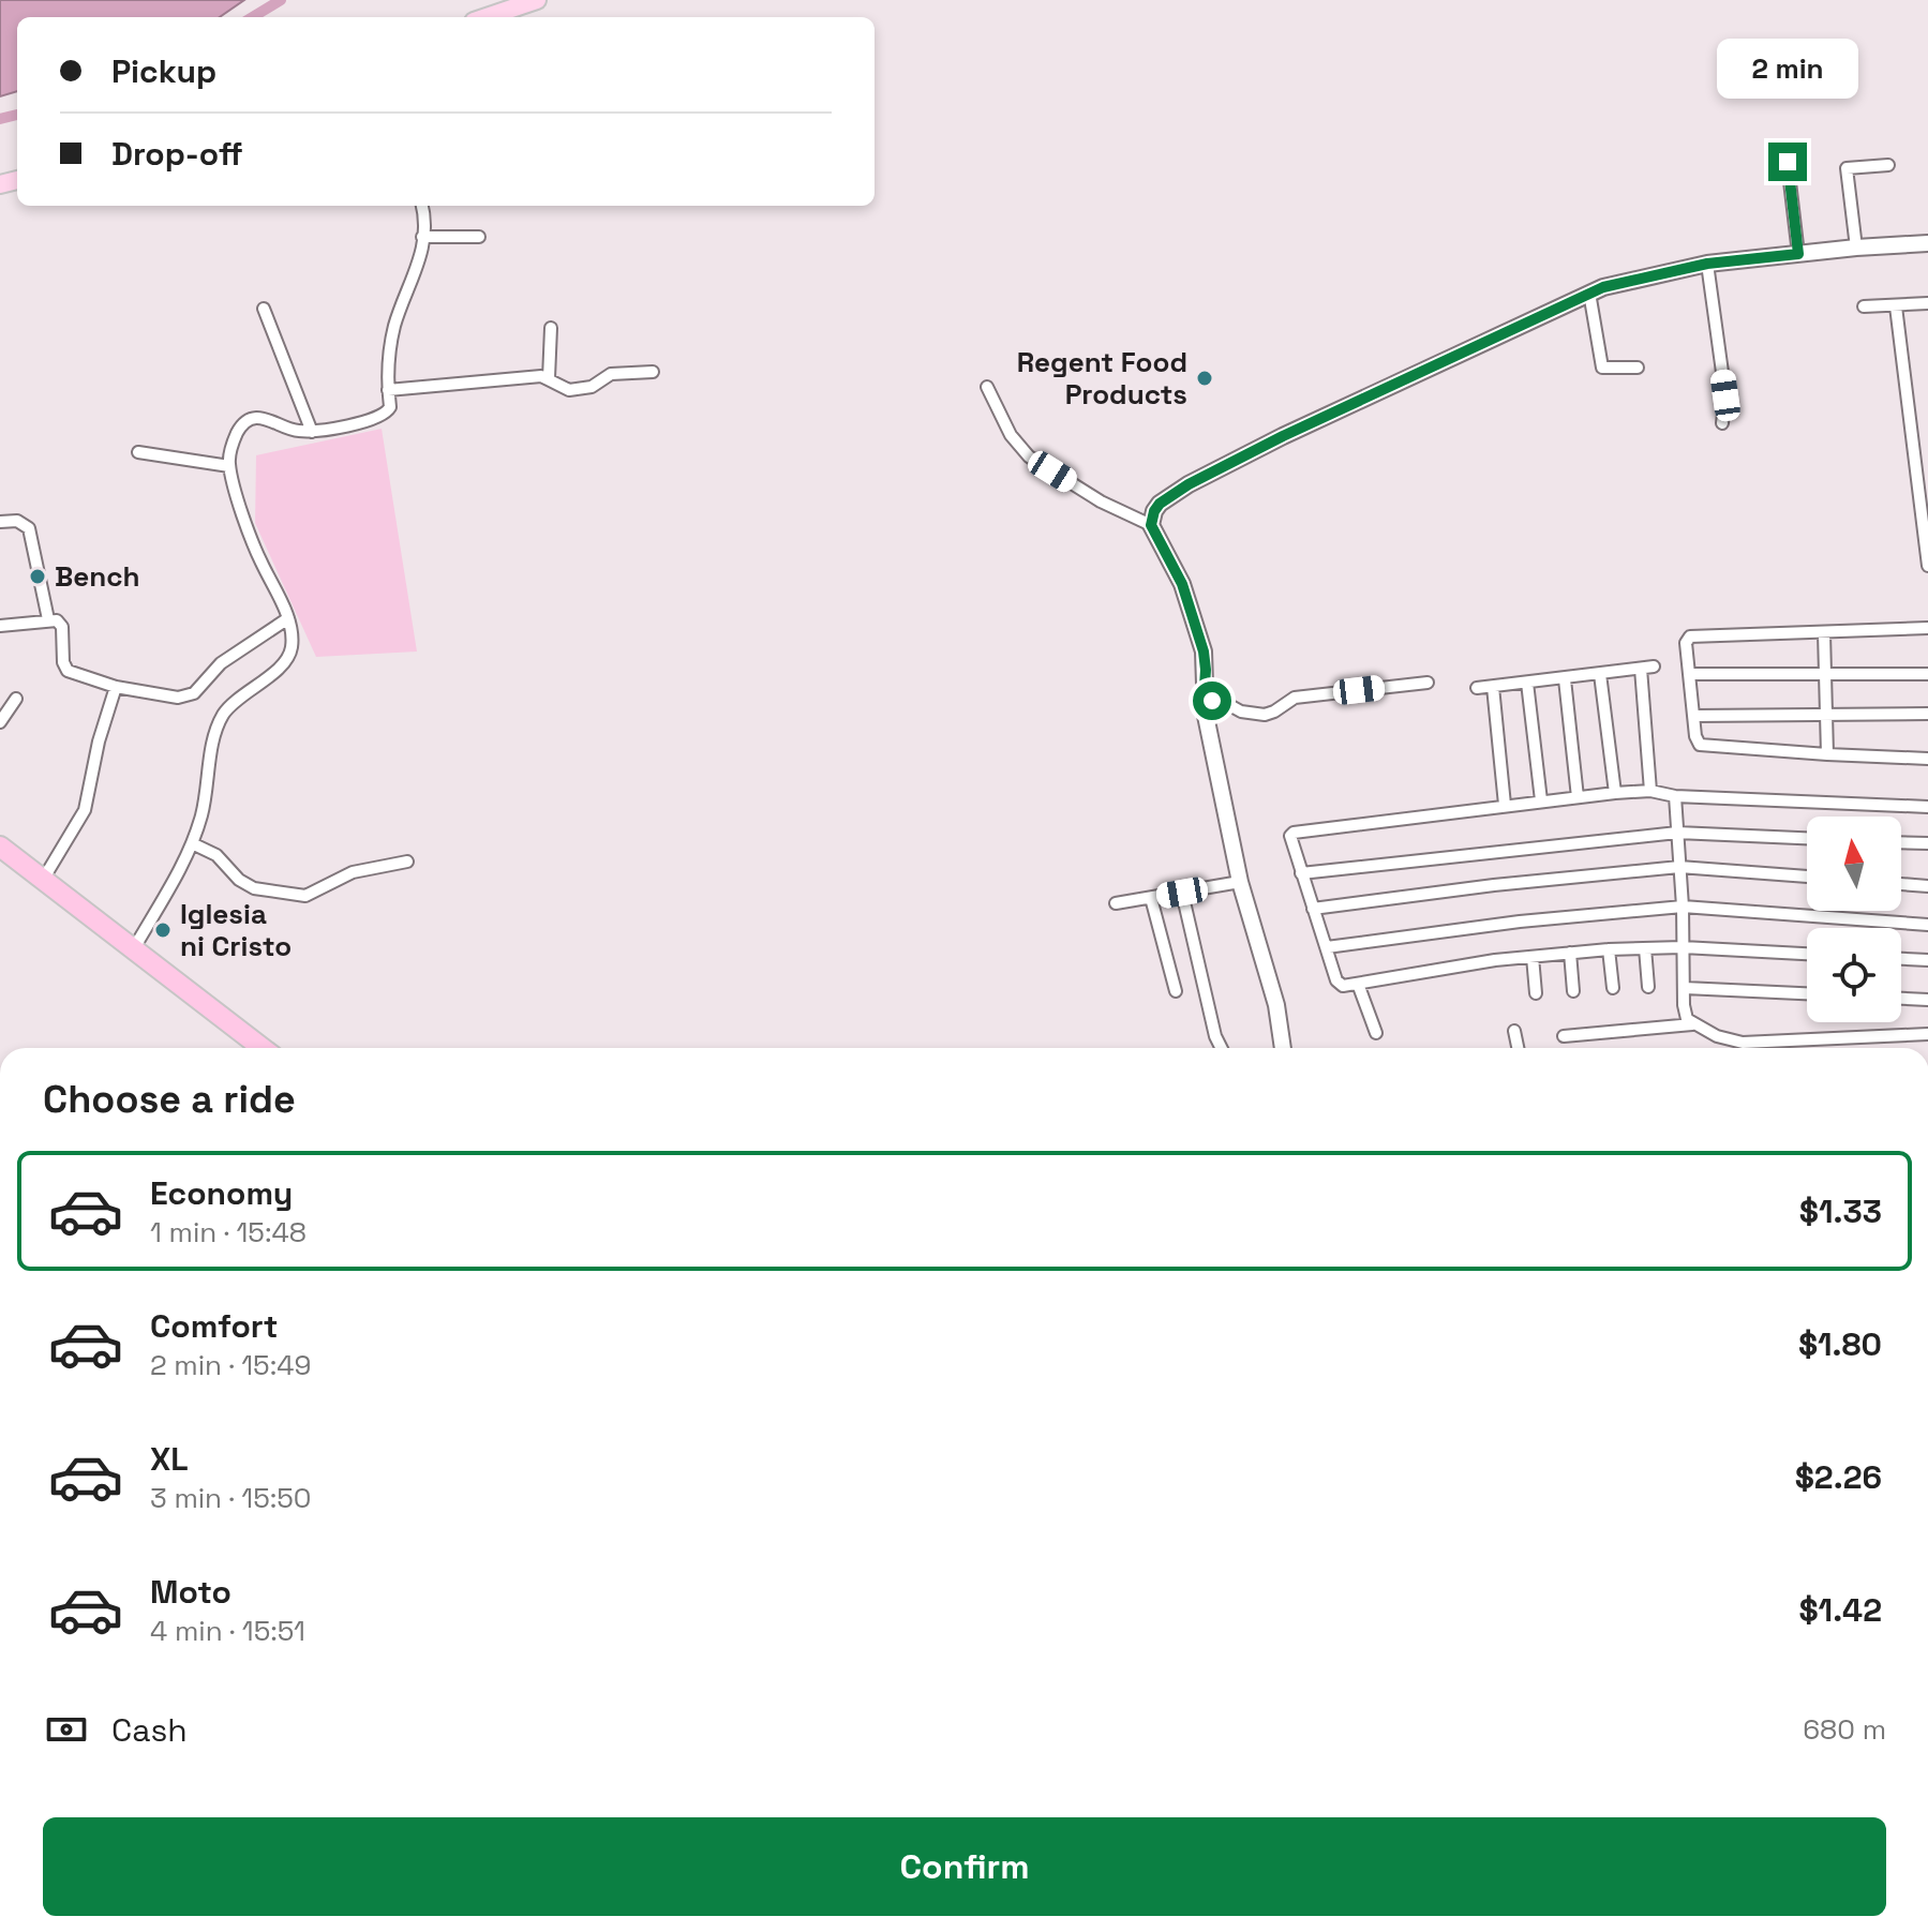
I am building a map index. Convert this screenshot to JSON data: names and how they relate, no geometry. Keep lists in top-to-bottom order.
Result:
{
  "places": ["Regent Food Products", "Bench", "Iglesia ni Cristo"],
  "north": "top",
  "page": {
    "banner": ["Pickup", "Drop-off"],
    "bubble": "2 min",
    "heading": "Choose a ride",
    "list": [
      {
        "name": "Economy",
        "note": "1 min · 15:48",
        "value": "$1.33"
      },
      {
        "name": "Comfort",
        "note": "2 min · 15:49",
        "value": "$1.80"
      },
      {
        "name": "XL",
        "note": "3 min · 15:50",
        "value": "$2.26"
      },
      {
        "name": "Moto",
        "note": "4 min · 15:51",
        "value": "$1.42"
      }
    ],
    "pay": ["Cash", "680 m"],
    "buttons": "Confirm"
  }
}
